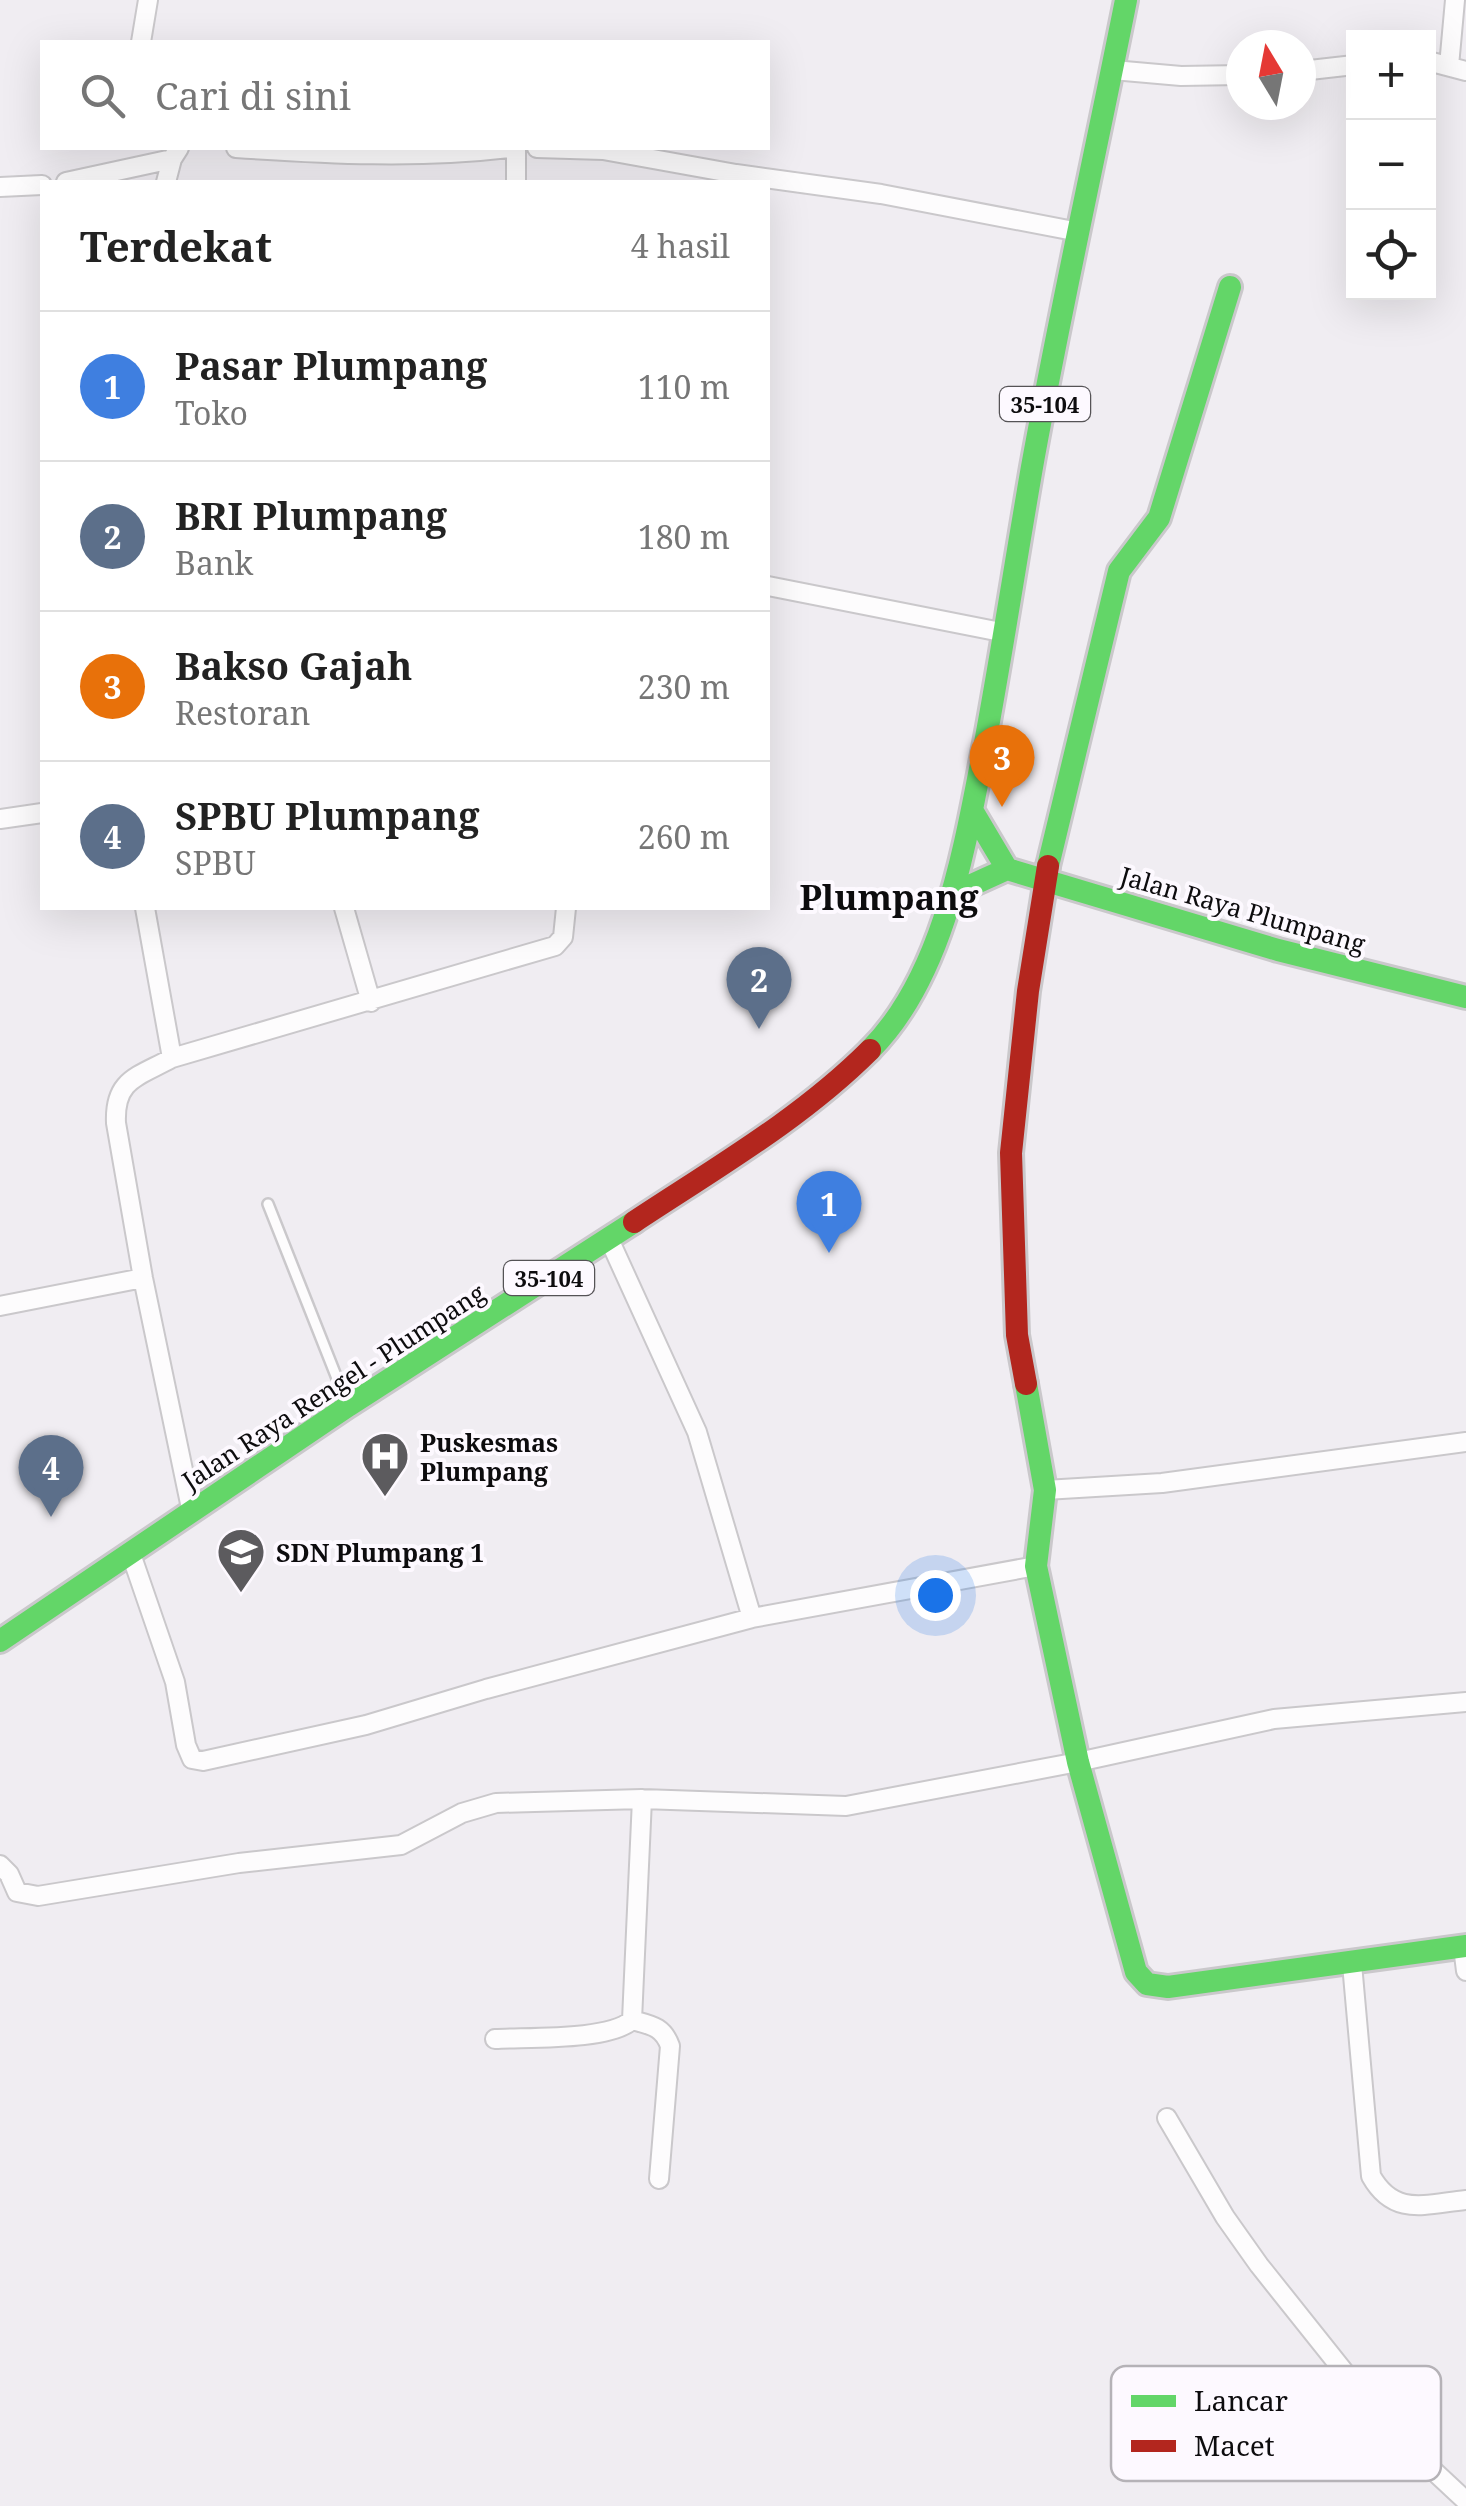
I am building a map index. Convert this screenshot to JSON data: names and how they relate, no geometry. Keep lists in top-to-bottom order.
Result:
{
  "streets": {
    "street": ["35-104", "Jalan Raya Plumpang", "Jalan Raya Rengel - Plumpang"]
  },
  "crossings": [
    ["35-104", "Jalan Raya Rengel - Plumpang"]
  ],
  "districts": ["Plumpang"],
  "places": {
    "hospital": ["Puskesmas Plumpang"],
    "school or university": ["SDN Plumpang 1"]
  },
  "legend": ["Lancar", "Macet"],
  "north": "top",
  "page": {
    "map_buttons": ["+", "−"],
    "search": "Cari di sini",
    "heading": ["Terdekat", "4 hasil"],
    "list": [
      {
        "mark": "1",
        "name": "Pasar Plumpang",
        "note": "Toko",
        "value": "110 m"
      },
      {
        "mark": "2",
        "name": "BRI Plumpang",
        "note": "Bank",
        "value": "180 m"
      },
      {
        "mark": "3",
        "name": "Bakso Gajah",
        "note": "Restoran",
        "value": "230 m"
      },
      {
        "mark": "4",
        "name": "SPBU Plumpang",
        "note": "SPBU",
        "value": "260 m"
      }
    ],
    "pins": [
      "3",
      "2",
      "1",
      "4"
    ]
  }
}
